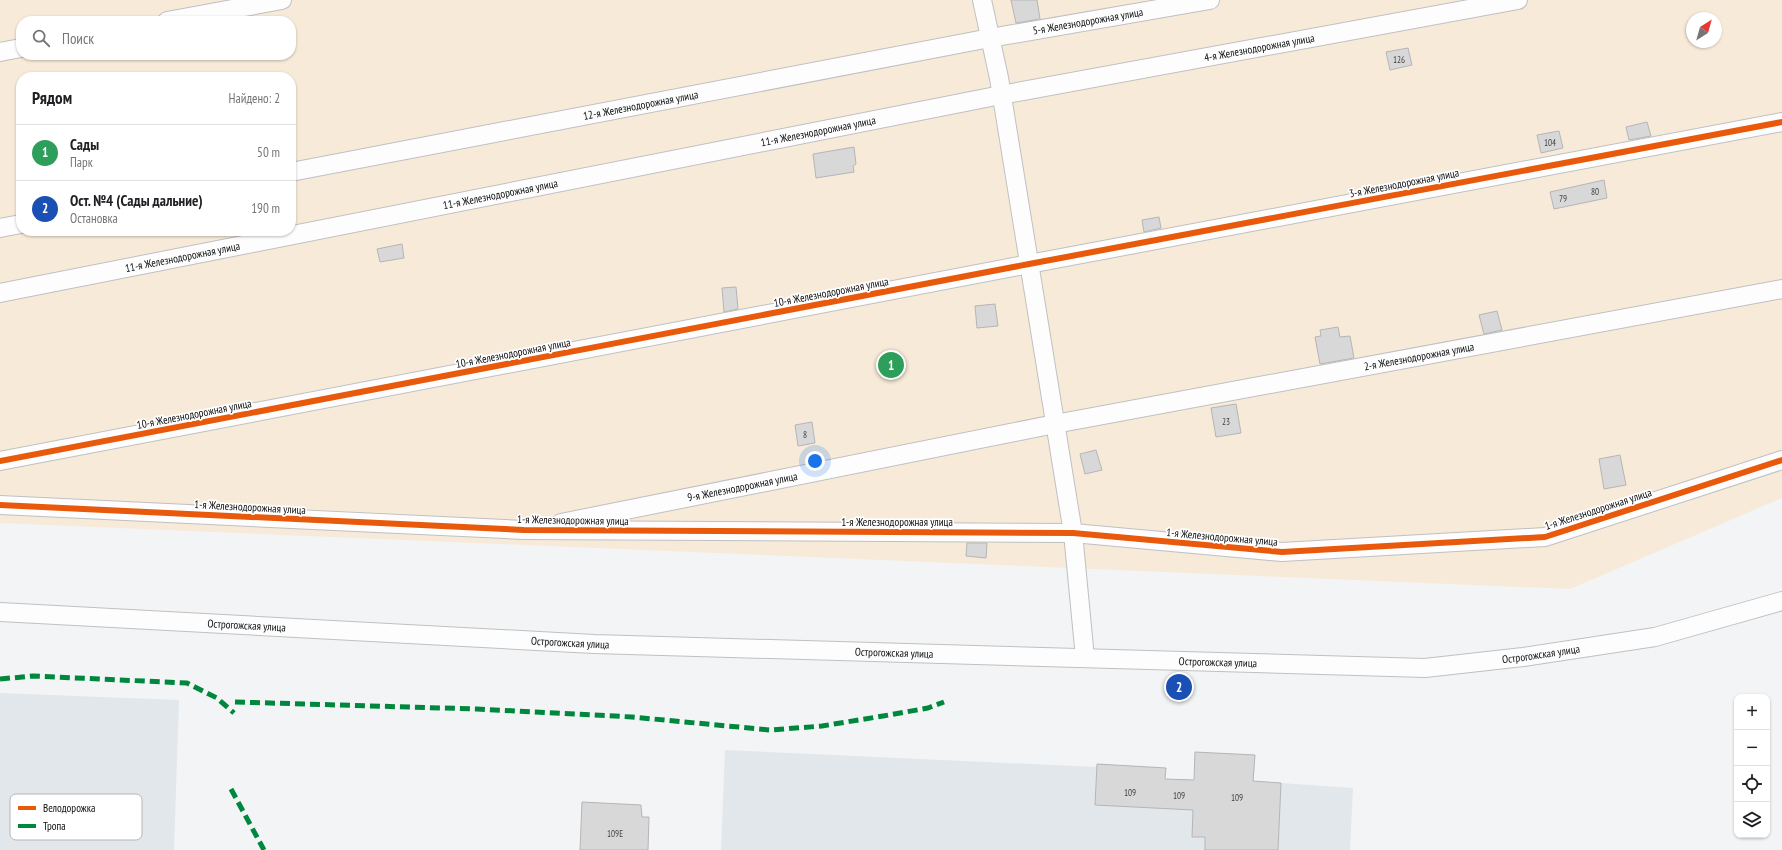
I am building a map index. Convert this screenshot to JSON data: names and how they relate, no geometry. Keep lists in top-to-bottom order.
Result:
{
  "streets": {
    "street": [
      "5-я Железнодорожная улица",
      "4-я Железнодорожная улица",
      "12-я Железнодорожная улица",
      "11-я Железнодорожная улица",
      "3-я Железнодорожная улица",
      "10-я Железнодорожная улица",
      "2-я Железнодорожная улица",
      "9-я Железнодорожная улица",
      "1-я Железнодорожная улица",
      "Острогожская улица"
    ]
  },
  "crossings": [
    ["5-я Железнодорожная улица", "12-я Железнодорожная улица"],
    ["4-я Железнодорожная улица", "11-я Железнодорожная улица"],
    ["3-я Железнодорожная улица", "10-я Железнодорожная улица"],
    ["2-я Железнодорожная улица", "9-я Железнодорожная улица"],
    ["9-я Железнодорожная улица", "1-я Железнодорожная улица"]
  ],
  "house_numbers": [
    "126",
    "104",
    "80",
    "79",
    "23",
    "8",
    "109",
    "109",
    "109",
    "109Е"
  ],
  "legend": ["Велодорожка", "Тропа"],
  "north": "top right",
  "page": {
    "search": "Поиск",
    "heading": ["Рядом", "Найдено: 2"],
    "list": [
      {
        "mark": "1",
        "name": "Сады",
        "note": "Парк",
        "value": "50 m"
      },
      {
        "mark": "2",
        "name": "Ост. №4 (Сады дальние)",
        "note": "Остановка",
        "value": "190 m"
      }
    ],
    "pins": ["1", "2"],
    "map_buttons": ["+", "−"]
  }
}
